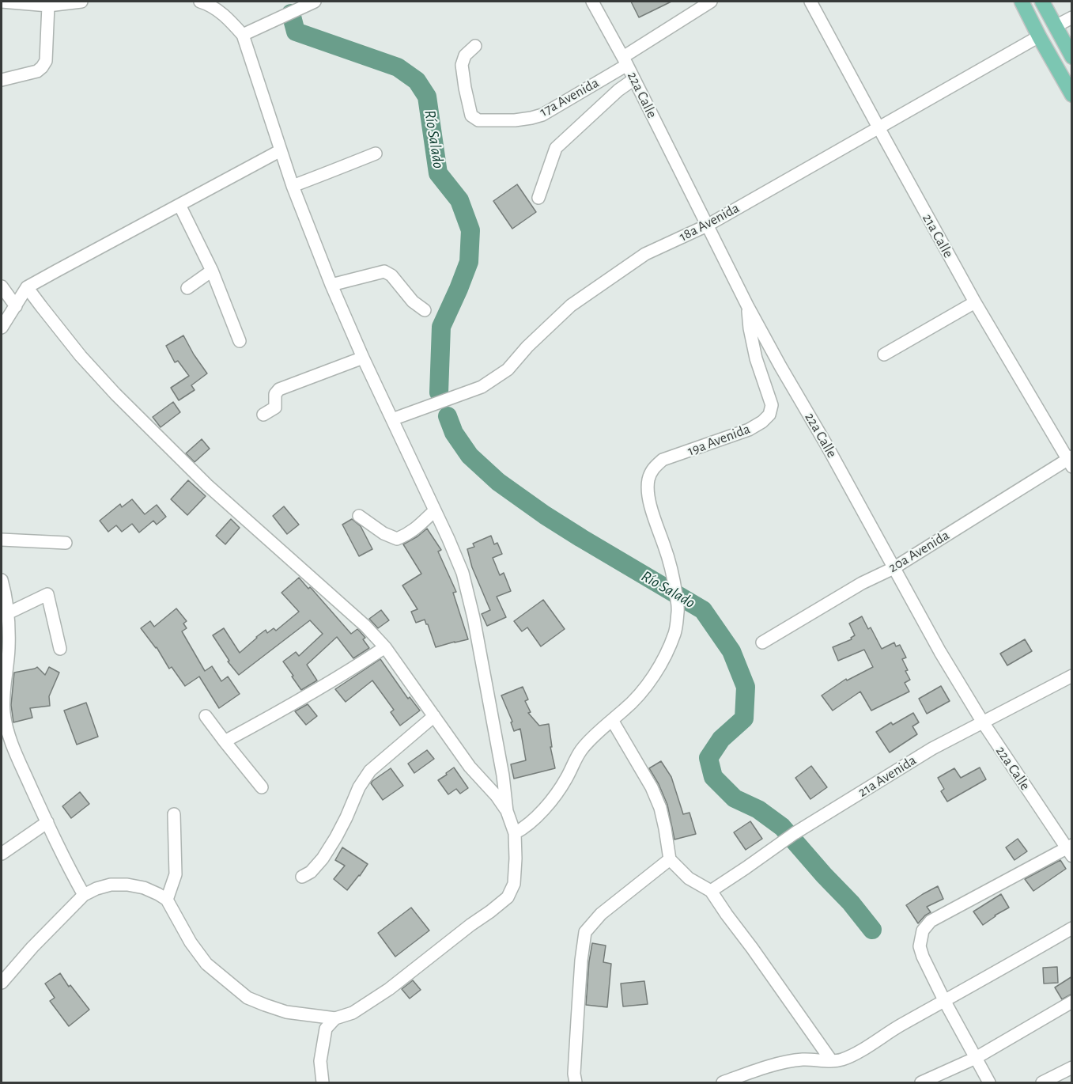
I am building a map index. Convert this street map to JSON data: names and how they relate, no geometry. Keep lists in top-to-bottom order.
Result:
{
  "streets": {
    "street": [
      "22a Calle",
      "17a Avenida",
      "18a Avenida",
      "21a Calle",
      "19a Avenida",
      "20a Avenida",
      "21a Avenida"
    ]
  },
  "crossings": [
    ["22a Calle", "17a Avenida"],
    ["22a Calle", "18a Avenida"],
    ["22a Calle", "19a Avenida"],
    ["22a Calle", "20a Avenida"],
    ["22a Calle", "21a Avenida"],
    ["18a Avenida", "21a Calle"],
    ["21a Calle", "20a Avenida"]
  ],
  "water": ["Río Salado"]
}
